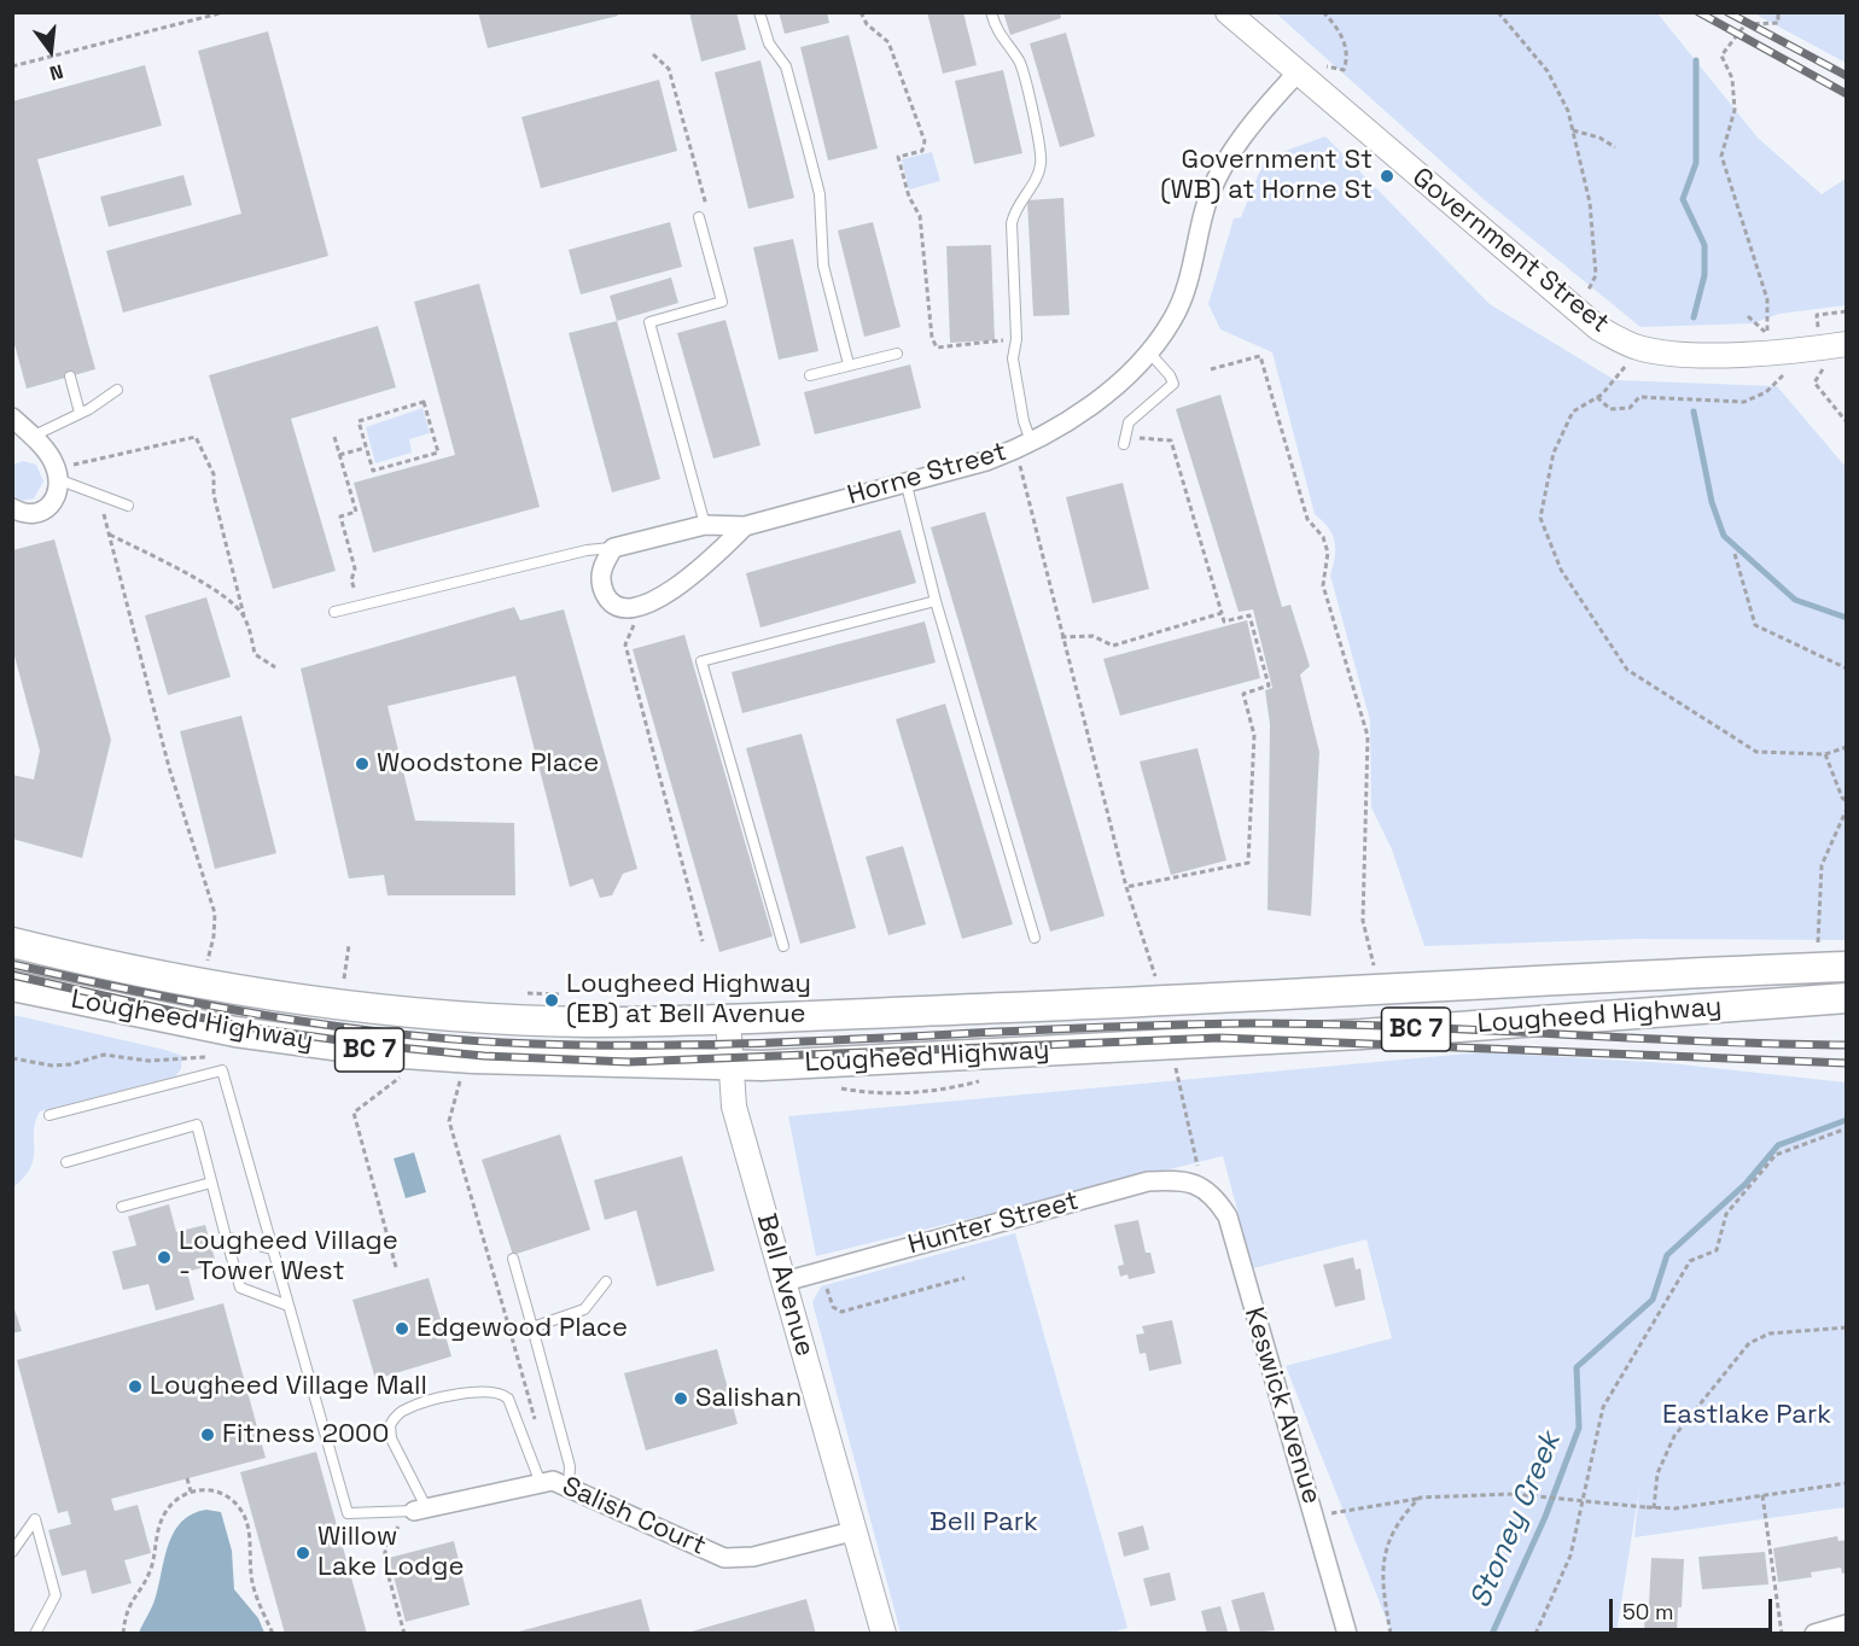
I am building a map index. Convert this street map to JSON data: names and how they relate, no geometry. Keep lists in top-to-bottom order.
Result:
{
  "streets": {
    "main road": ["Lougheed Highway", "BC 7"],
    "street": [
      "Government Street",
      "Horne Street",
      "Hunter Street",
      "Bell Avenue",
      "Keswick Avenue",
      "Salish Court"
    ]
  },
  "crossings": [
    ["Government Street", "Horne Street"],
    ["Lougheed Highway", "Bell Avenue"],
    ["Hunter Street", "Bell Avenue"],
    ["Hunter Street", "Keswick Avenue"],
    ["Bell Avenue", "Salish Court"]
  ],
  "water": ["Stoney Creek"],
  "parks": ["Eastlake Park", "Bell Park"],
  "places": [
    "Government St (WB) at Horne St",
    "Woodstone Place",
    "Lougheed Highway (EB) at Bell Avenue",
    "Lougheed Village - Tower West",
    "Edgewood Place",
    "Lougheed Village Mall",
    "Salishan",
    "Fitness 2000",
    "Willow Lake Lodge"
  ],
  "scale_bar": "50 m",
  "north": "bottom"
}
